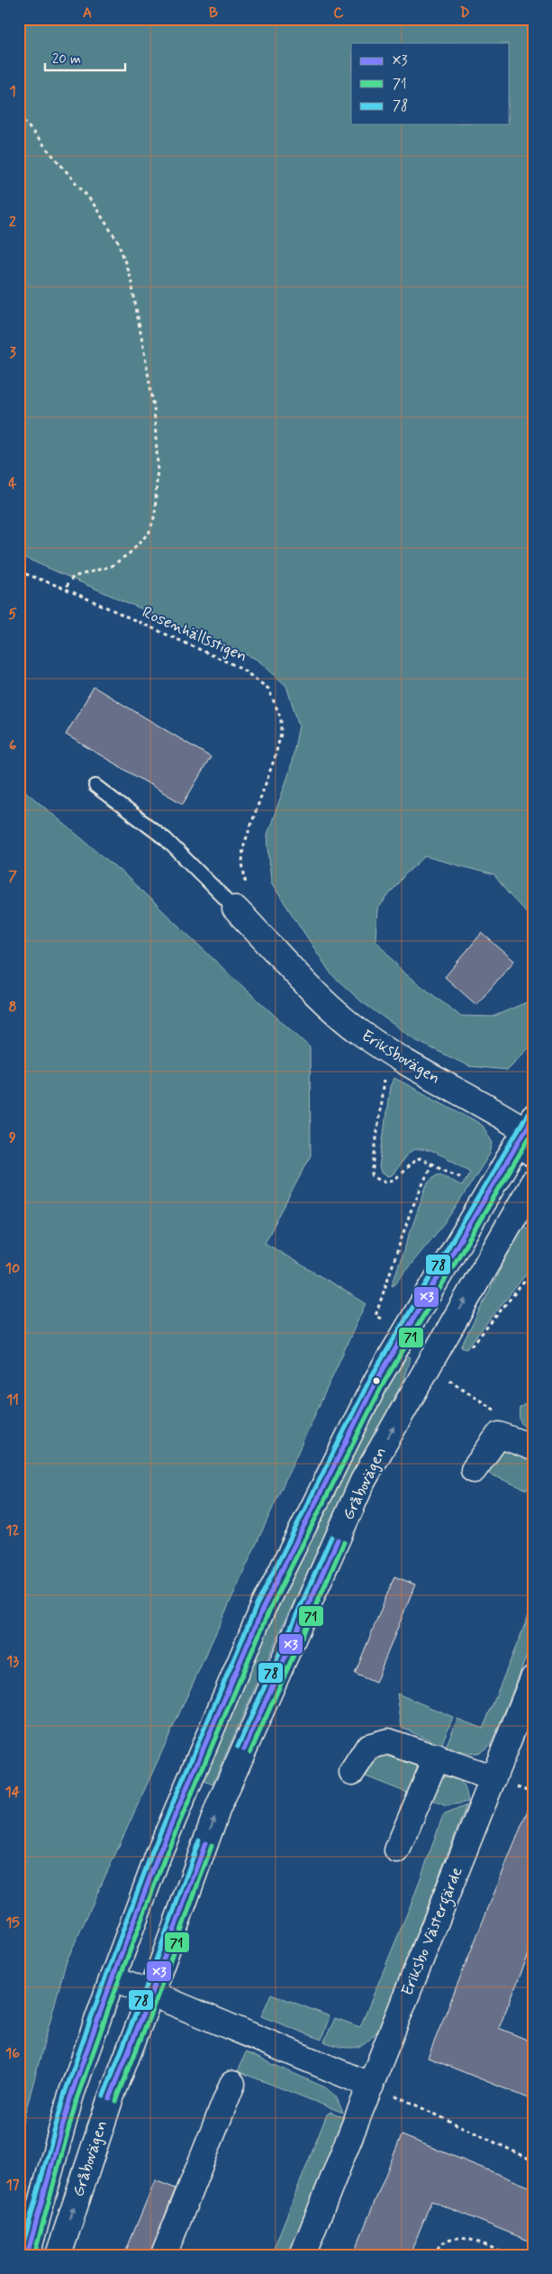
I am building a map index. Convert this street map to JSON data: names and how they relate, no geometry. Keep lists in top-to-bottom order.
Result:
{
  "streets": {
    "main road": ["Eriksbovägen", "Gråbovägen", "Eriksbo Västergärde"],
    "path": ["Rosenhällsstigen"]
  },
  "crossings": [
    ["Rosenhällsstigen", "Eriksbovägen"]
  ],
  "lines": ["transit line 78", "transit line X3", "transit line 71"],
  "legend": ["X3", "71", "78"],
  "scale_bar": "20 m",
  "grid": {
    "columns": [
      "A",
      "B",
      "C",
      "D"
    ],
    "rows": [
      "1",
      "2",
      "3",
      "4",
      "5",
      "6",
      "7",
      "8",
      "9",
      "10",
      "11",
      "12",
      "13",
      "14",
      "15",
      "16",
      "17"
    ]
  }
}
